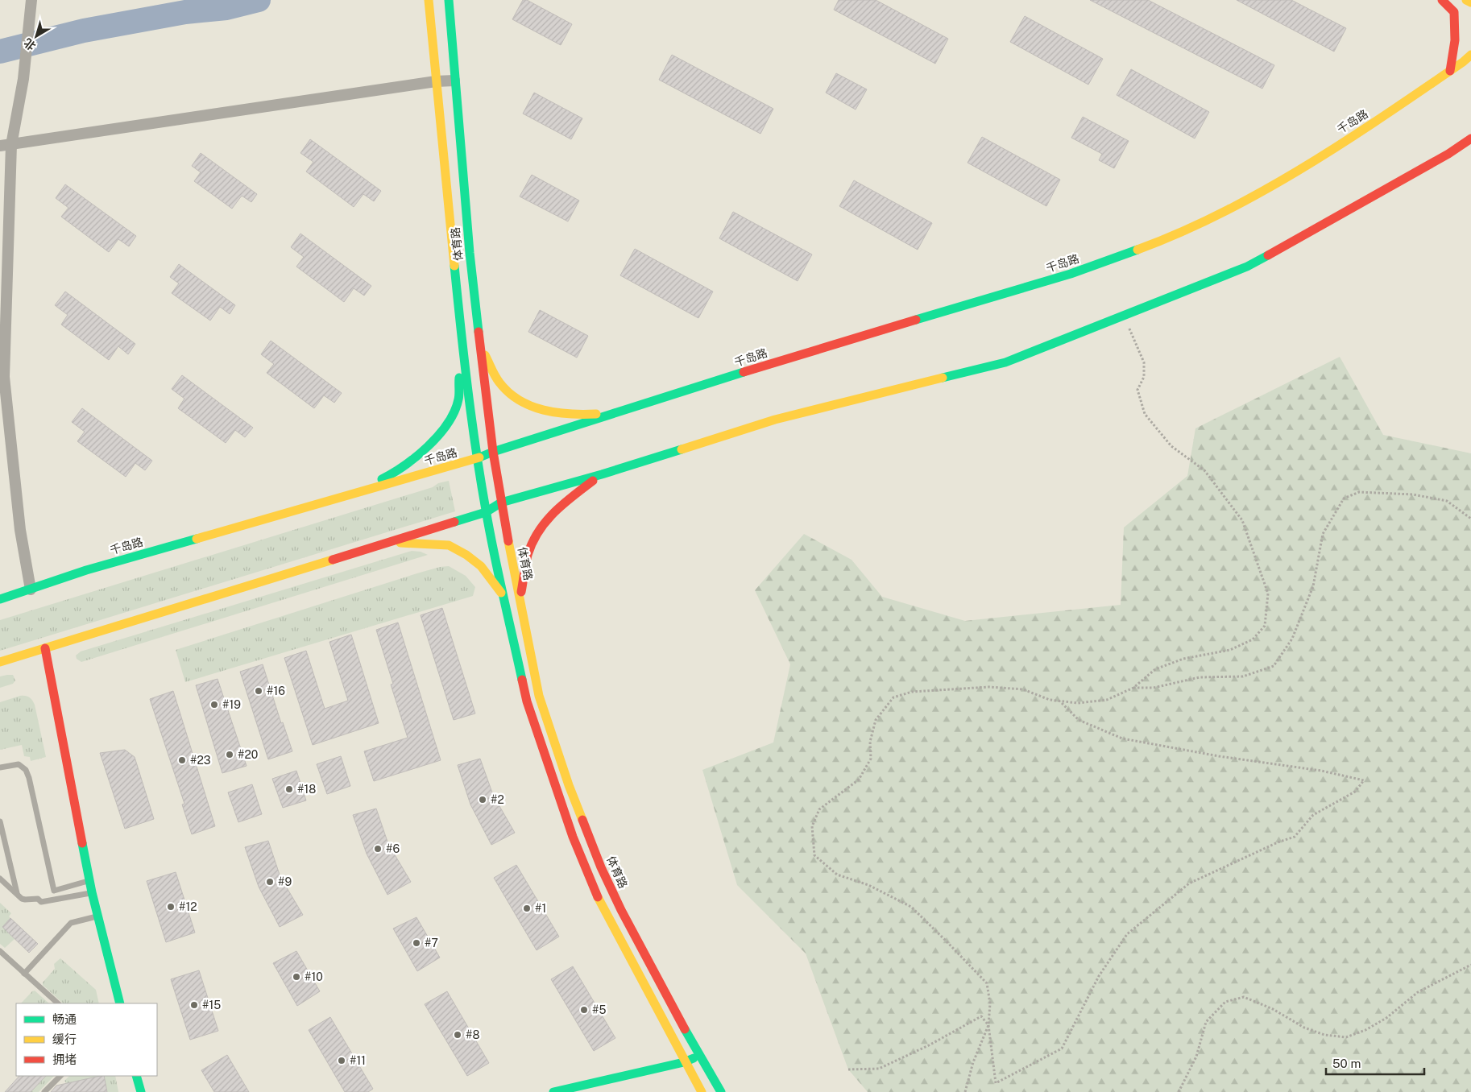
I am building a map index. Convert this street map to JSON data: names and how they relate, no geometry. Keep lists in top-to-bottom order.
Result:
{
  "streets": {
    "street": ["千岛路", "体育路"]
  },
  "crossings": [
    ["千岛路", "体育路"]
  ],
  "places": [
    "#16",
    "#19",
    "#20",
    "#23",
    "#18",
    "#2",
    "#6",
    "#9",
    "#12",
    "#1",
    "#7",
    "#10",
    "#15",
    "#5",
    "#8",
    "#11"
  ],
  "legend": ["畅通", "缓行", "拥堵"],
  "scale_bar": "50 m",
  "north": "bottom left"
}
